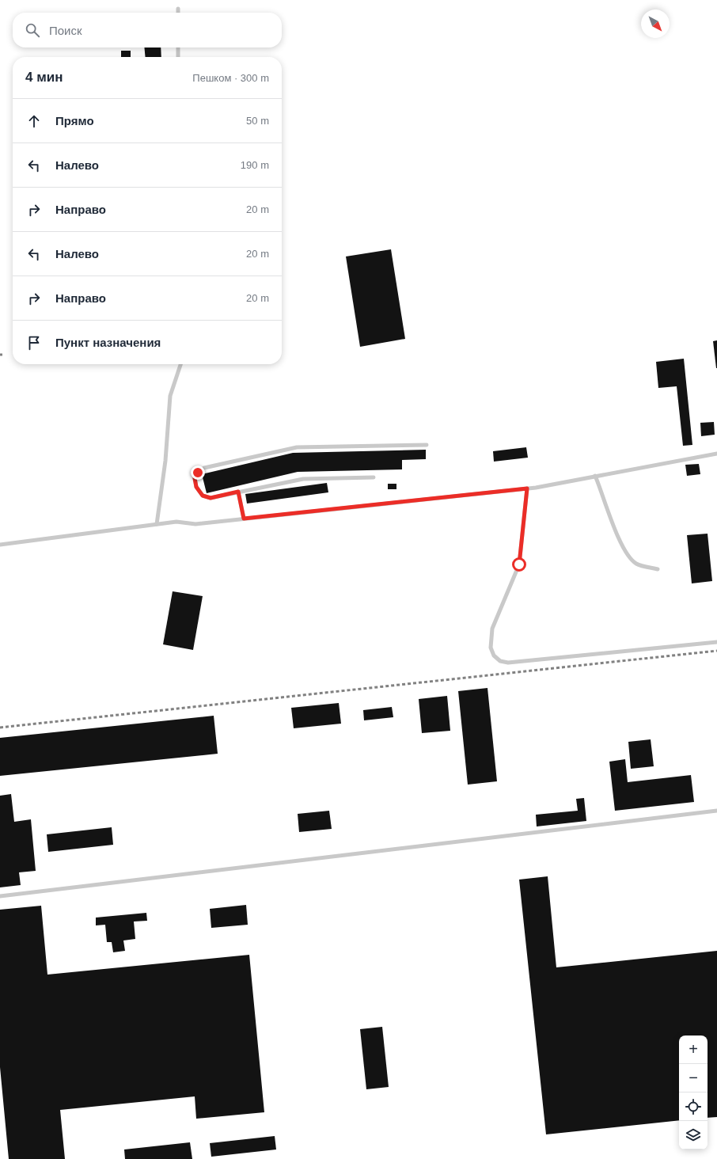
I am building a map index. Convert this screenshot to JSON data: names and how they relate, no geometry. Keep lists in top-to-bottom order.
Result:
{
  "north": "bottom right",
  "page": {
    "search": "Поиск",
    "heading": ["4 мин", "Пешком · 300 m"],
    "list": [
      ["Прямо", "50 m"],
      ["Налево", "190 m"],
      ["Направо", "20 m"],
      ["Налево", "20 m"],
      ["Направо", "20 m"],
      "Пункт назначения"
    ],
    "map_buttons": ["+", "−"]
  }
}
